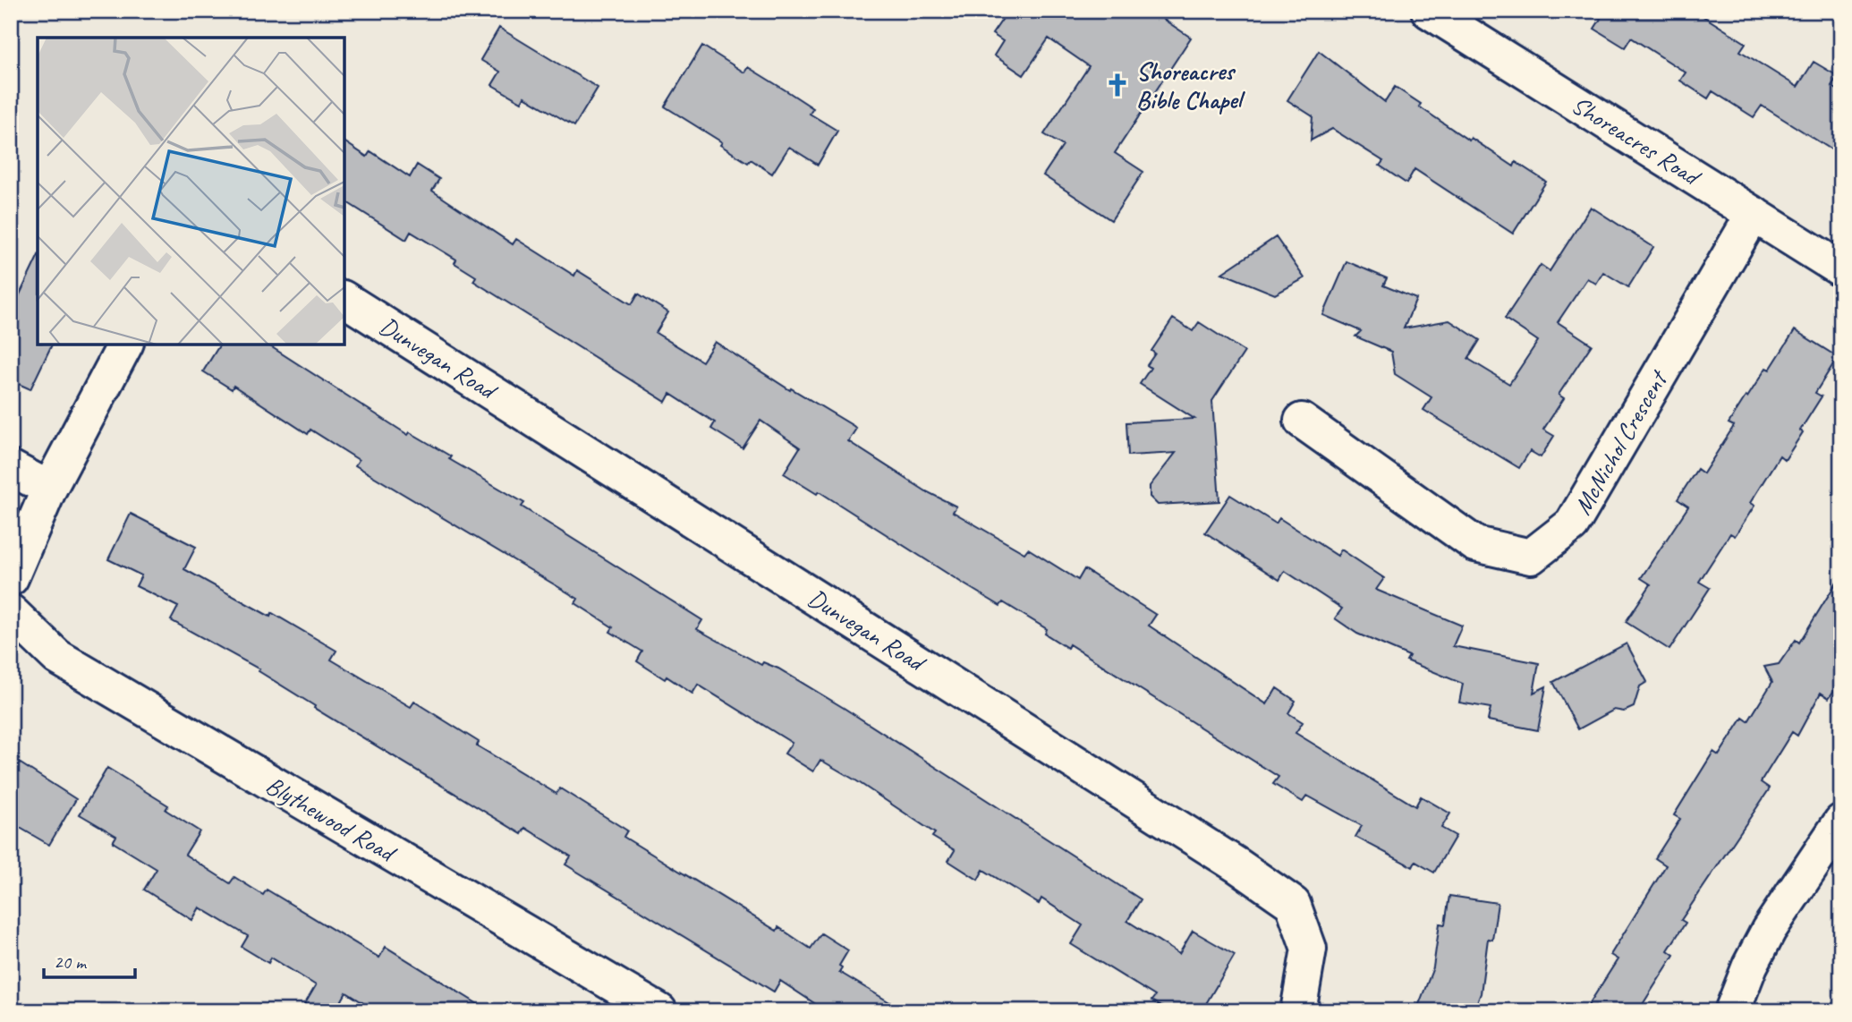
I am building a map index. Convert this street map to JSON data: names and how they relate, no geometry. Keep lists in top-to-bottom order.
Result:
{
  "streets": {
    "street": [
      "Shoreacres Road",
      "Dunvegan Road",
      "McNichol Crescent",
      "Blythewood Road"
    ]
  },
  "crossings": [
    ["Shoreacres Road", "McNichol Crescent"]
  ],
  "places": {
    "church": ["Shoreacres Bible Chapel"]
  },
  "scale_bar": "20 m"
}
